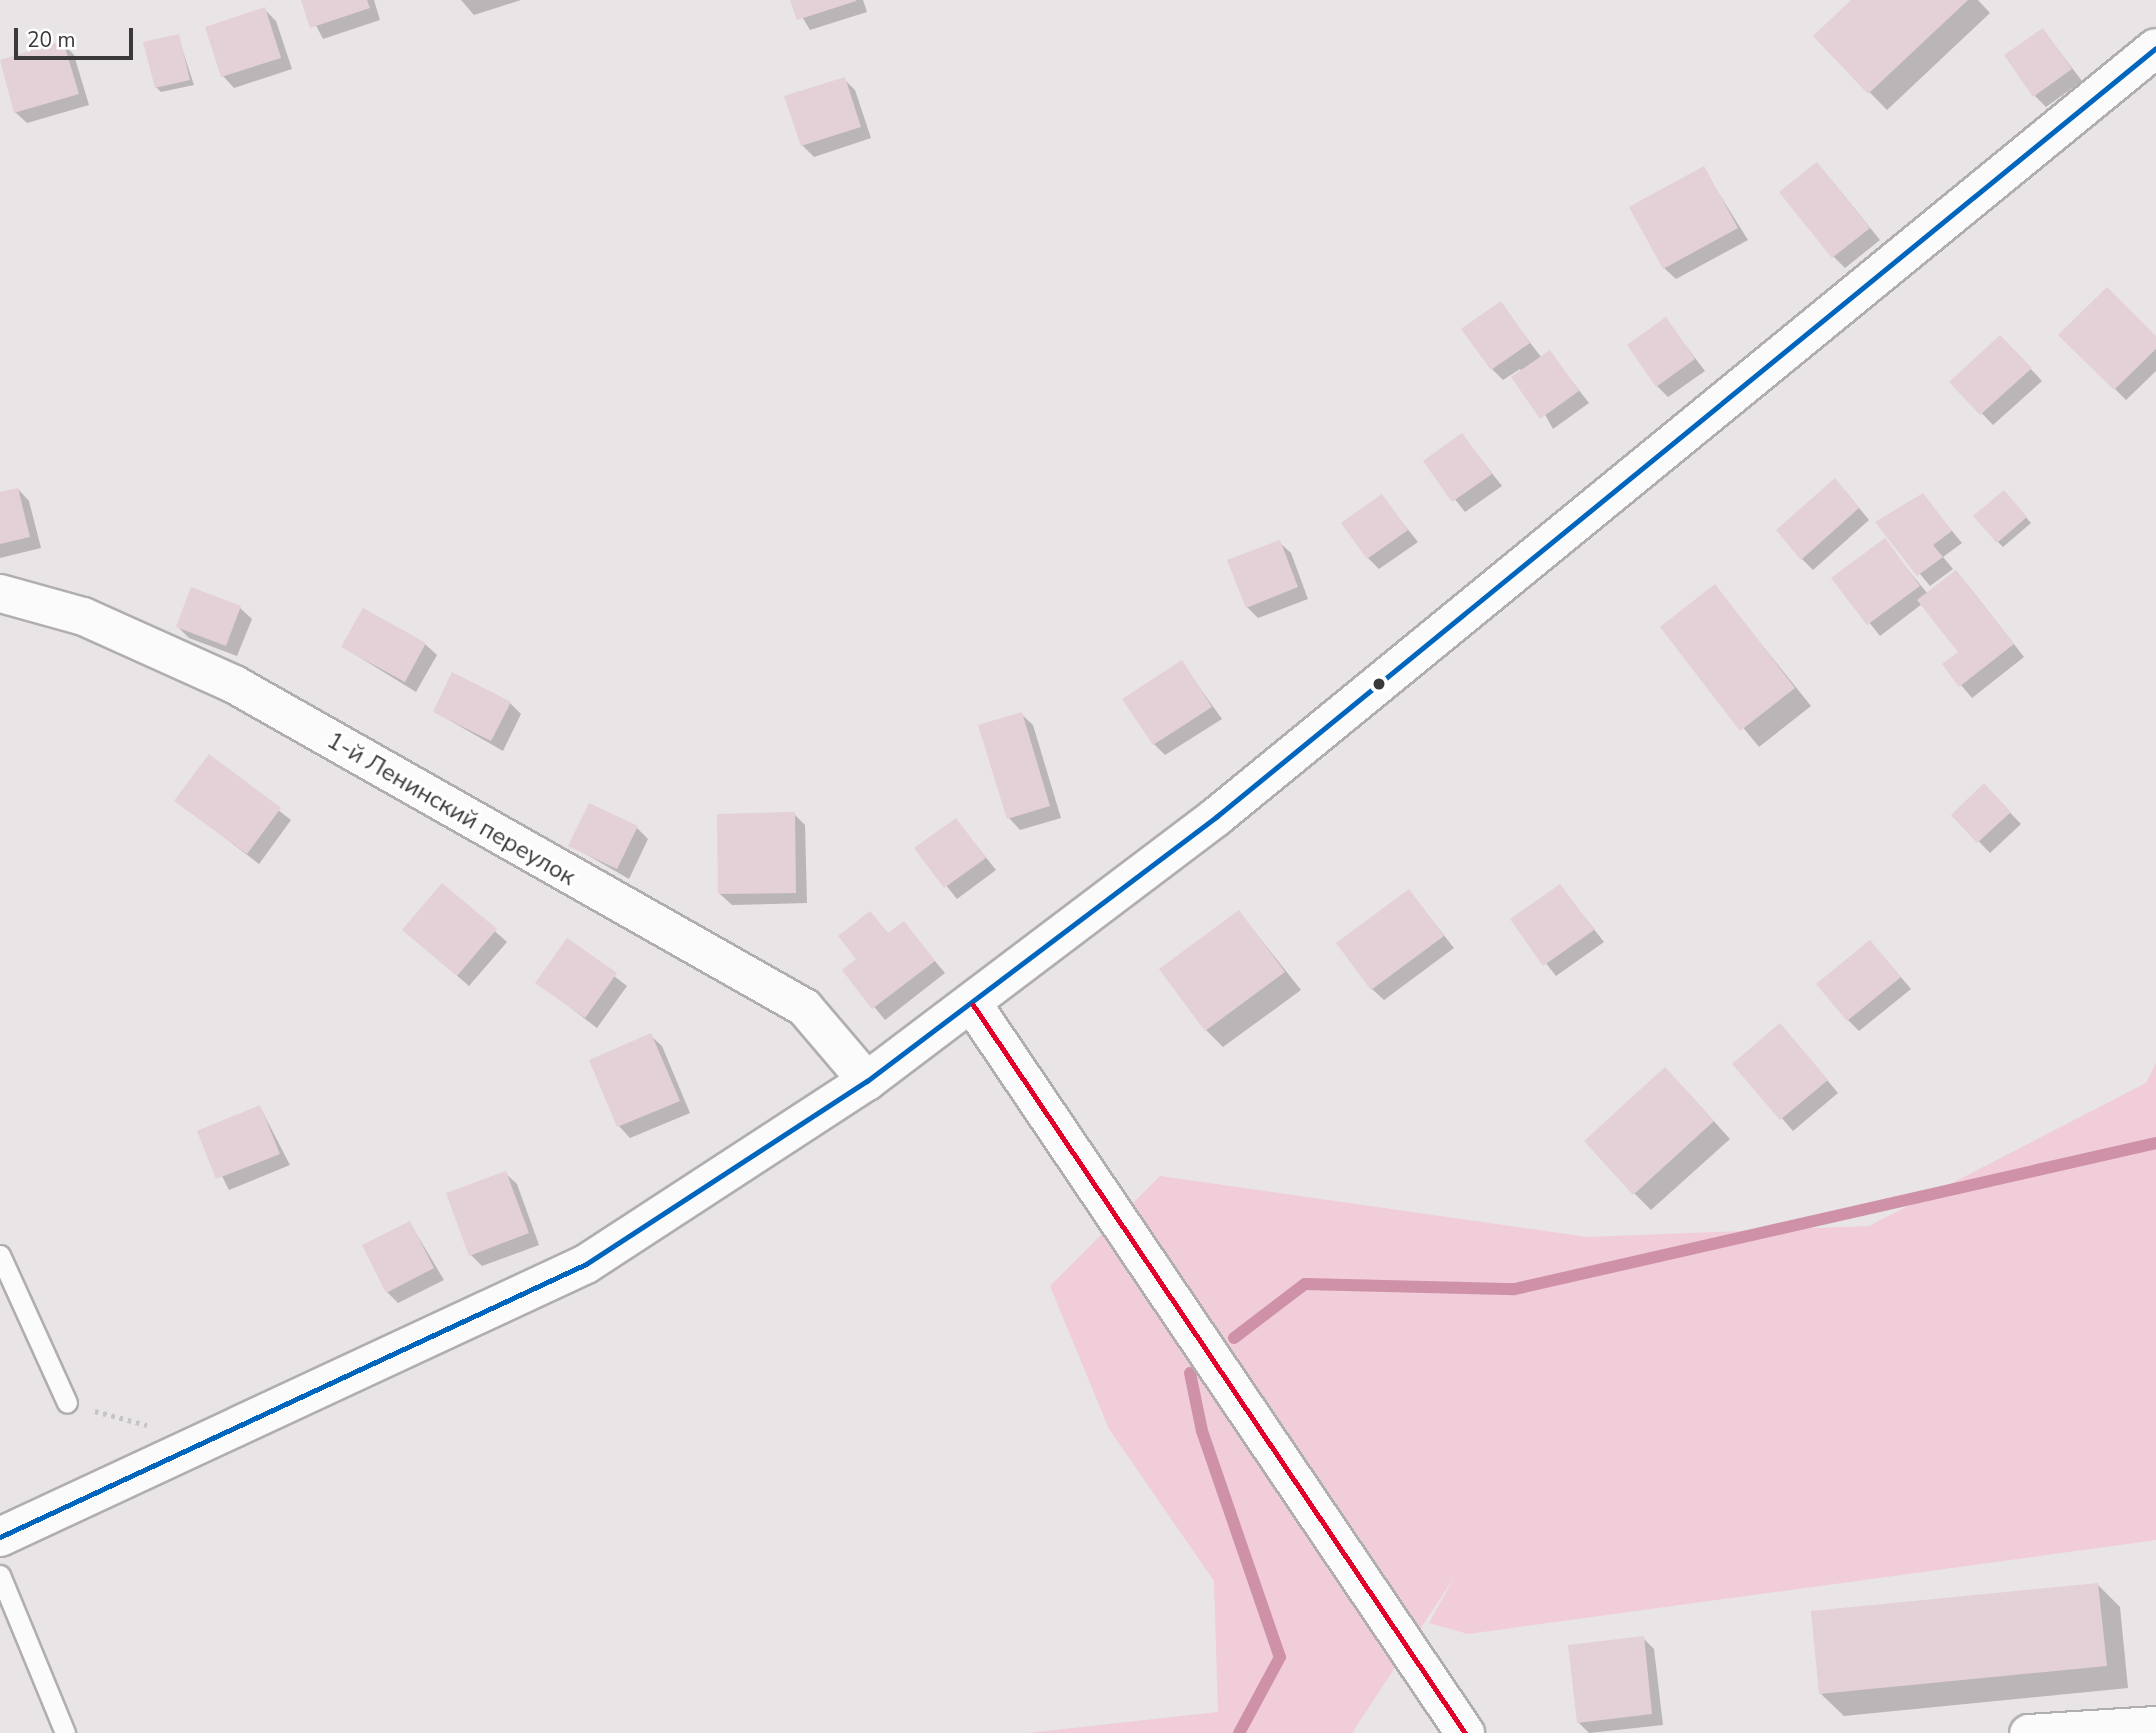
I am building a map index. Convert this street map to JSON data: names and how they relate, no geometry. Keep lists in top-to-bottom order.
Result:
{
  "streets": {
    "street": ["1-й Ленинский переулок"]
  },
  "scale_bar": "20 m"
}
